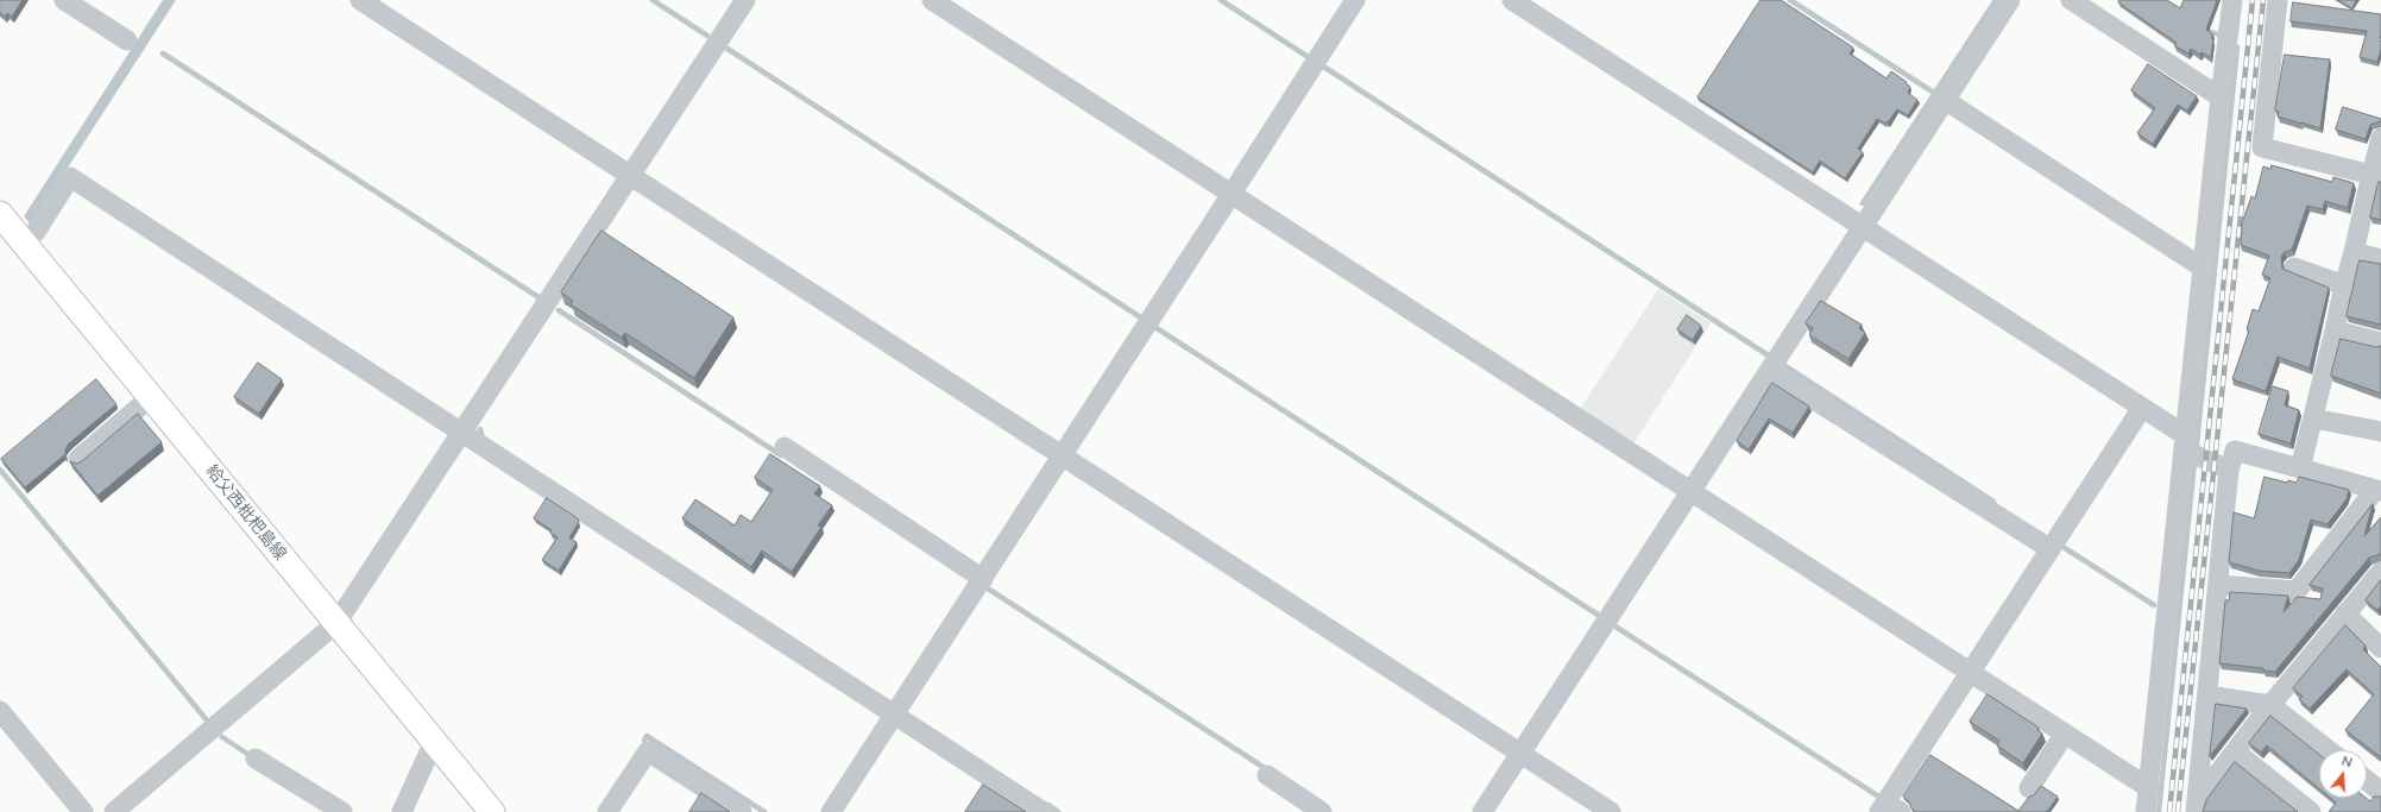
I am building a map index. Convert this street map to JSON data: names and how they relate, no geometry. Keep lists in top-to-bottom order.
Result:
{
  "streets": {
    "main road": ["給父西枇杷島線"]
  },
  "north": "top"
}
